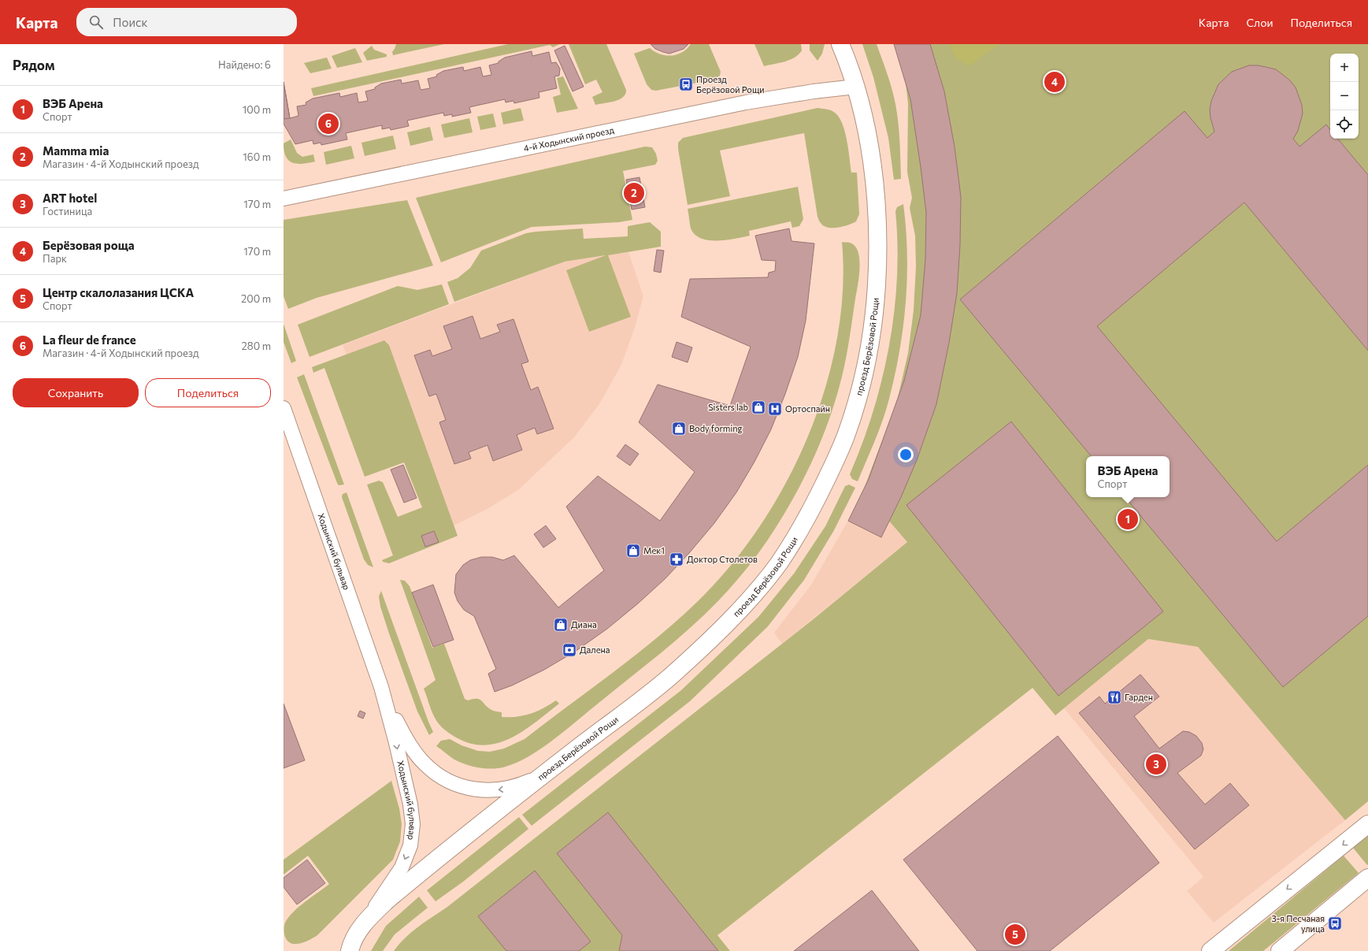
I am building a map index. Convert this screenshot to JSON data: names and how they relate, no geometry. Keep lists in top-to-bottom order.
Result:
{
  "streets": {
    "street": ["4-й Ходынский проезд", "проезд Берёзовой Рощи", "Ходынский бульвар"]
  },
  "crossings": [
    ["4-й Ходынский проезд", "проезд Берёзовой Рощи"],
    ["проезд Берёзовой Рощи", "Ходынский бульвар"]
  ],
  "places": {
    "bus stop": ["Проезд Берёзовой Рощи", "3-я Песчаная улица"],
    "shop": [
      "Sisters lab",
      "Body forming",
      "Мек1",
      "Диана"
    ],
    "hospital": ["Ортоспайн"],
    "pharmacy": ["Доктор Столетов"],
    "bank": ["Далена"],
    "restaurant": ["Гарден"]
  },
  "page": {
    "header": "Карта",
    "search": "Поиск",
    "nav": ["Карта", "Слои", "Поделиться"],
    "heading": ["Рядом", "Найдено: 6"],
    "map_buttons": ["+", "−"],
    "pins": [
      "4",
      "6",
      "2",
      "1",
      "3",
      "5"
    ],
    "list": [
      {
        "mark": "1",
        "name": "ВЭБ Арена",
        "note": "Спорт",
        "value": "100 m"
      },
      {
        "mark": "2",
        "name": "Mamma mia",
        "note": "Магазин · 4-й Ходынский проезд",
        "value": "160 m"
      },
      {
        "mark": "3",
        "name": "ART hotel",
        "note": "Гостиница",
        "value": "170 m"
      },
      {
        "mark": "4",
        "name": "Берёзовая роща",
        "note": "Парк",
        "value": "170 m"
      },
      {
        "mark": "5",
        "name": "Центр скалолазания ЦСКА",
        "note": "Спорт",
        "value": "200 m"
      },
      {
        "mark": "6",
        "name": "La fleur de france",
        "note": "Магазин · 4-й Ходынский проезд",
        "value": "280 m"
      }
    ],
    "buttons": ["Сохранить", "Поделиться"],
    "popup": ["ВЭБ Арена", "Спорт"]
  }
}
